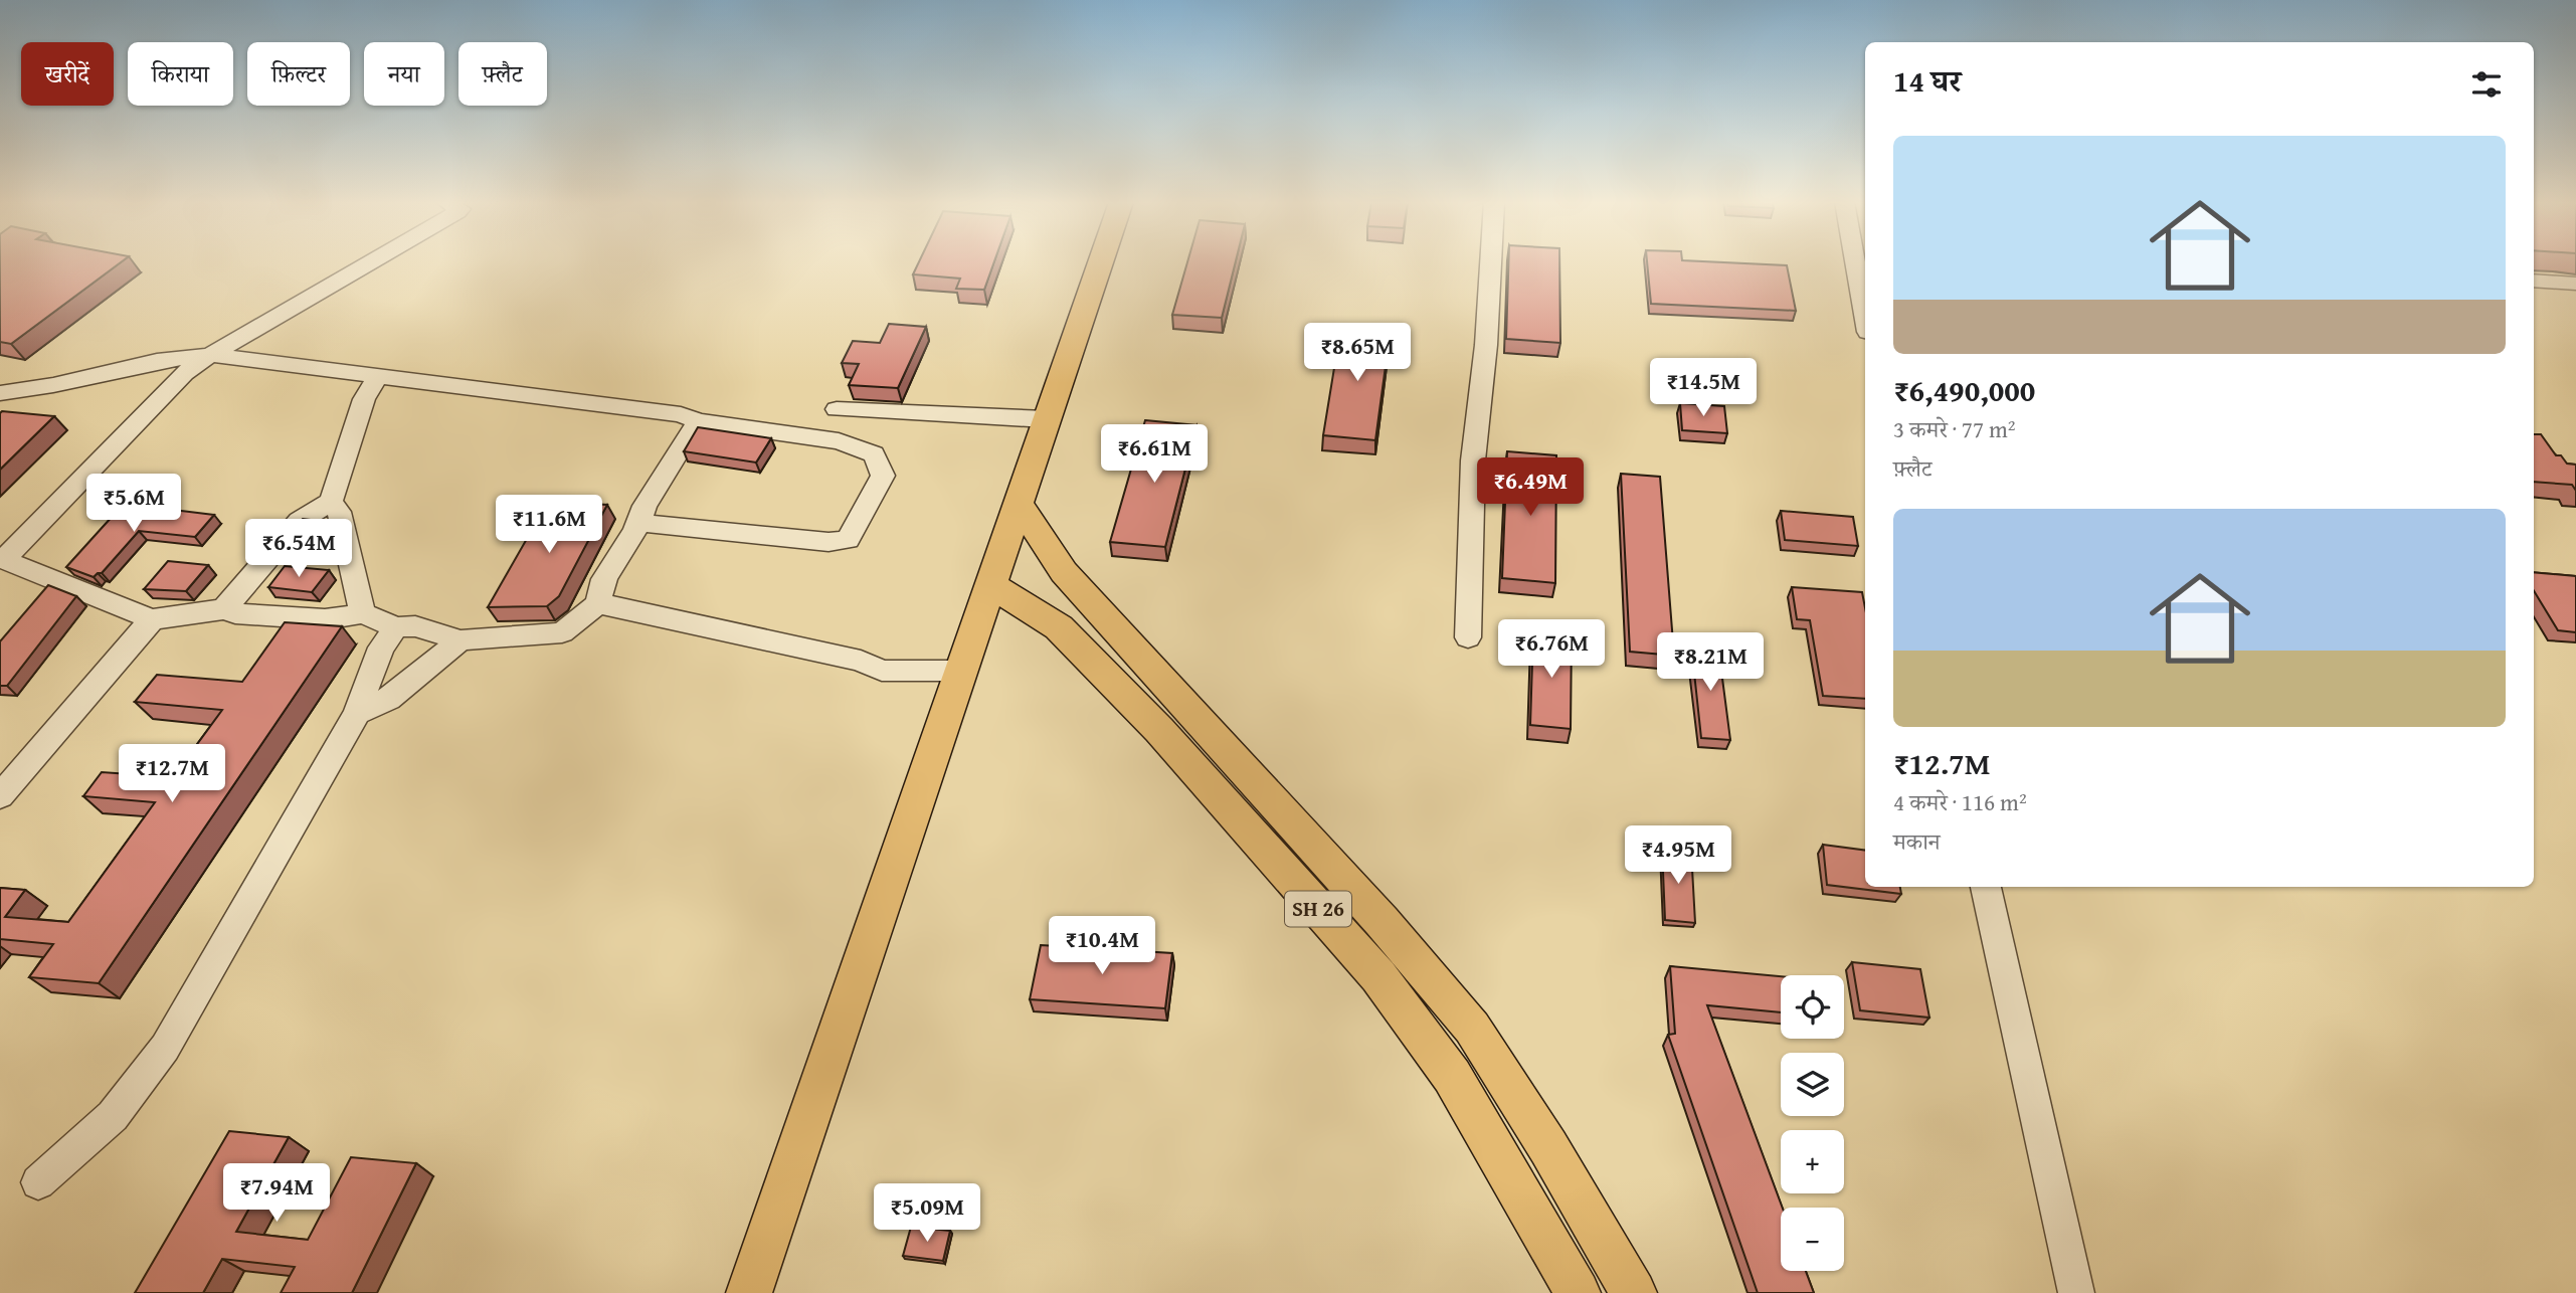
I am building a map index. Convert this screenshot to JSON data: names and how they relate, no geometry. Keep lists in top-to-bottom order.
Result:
{
  "streets": {
    "main road": ["SH 26"]
  },
  "page": {
    "chip": [
      "खरीदें",
      "किराया",
      "फ़िल्टर",
      "नया",
      "फ़्लैट"
    ],
    "heading": "14 घर",
    "list": [
      {
        "name": "₹6,490,000",
        "note": "3 कमरे · 77 m² · फ़्लैट"
      },
      {
        "name": "₹12.7M",
        "note": "4 कमरे · 116 m² · मकान"
      }
    ],
    "price": [
      "₹8.65M",
      "₹14.5M",
      "₹6.61M",
      "₹6.49M",
      "₹5.6M",
      "₹11.6M",
      "₹6.54M",
      "₹6.76M",
      "₹8.21M",
      "₹12.7M",
      "₹4.95M",
      "₹10.4M",
      "₹7.94M",
      "₹5.09M"
    ],
    "map_buttons": ["+", "−"]
  }
}
